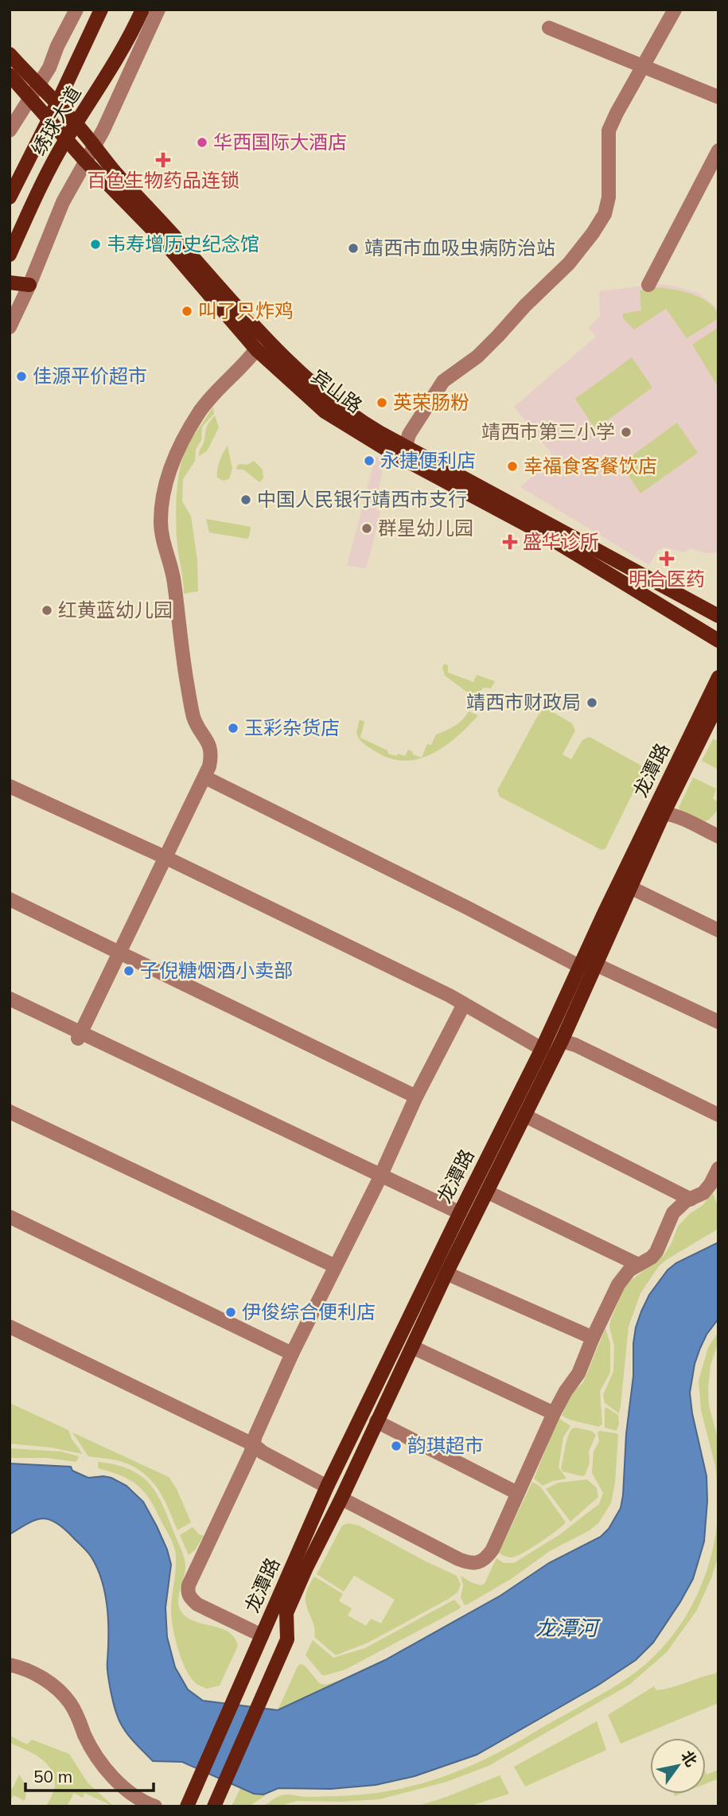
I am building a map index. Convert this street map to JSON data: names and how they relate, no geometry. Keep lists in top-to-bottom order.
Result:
{
  "streets": {
    "main road": ["绣球大道", "宾山路", "龙潭路"]
  },
  "crossings": [
    ["绣球大道", "宾山路"]
  ],
  "water": ["龙潭河"],
  "places": {
    "other": [
      "华西国际大酒店",
      "韦寿增历史纪念馆",
      "靖西市血吸虫病防治站",
      "叫了只炸鸡",
      "佳源平价超市",
      "英荣肠粉",
      "靖西市第三小学",
      "永捷便利店",
      "幸福食客餐饮店",
      "中国人民银行靖西市支行",
      "群星幼儿园",
      "红黄蓝幼儿园",
      "靖西市财政局",
      "玉彩杂货店",
      "子倪糖烟酒小卖部",
      "伊俊综合便利店",
      "韵琪超市"
    ],
    "health": ["百色生物药品连锁", "盛华诊所", "明合医药"]
  },
  "scale_bar": "50 m",
  "north": "top right"
}
